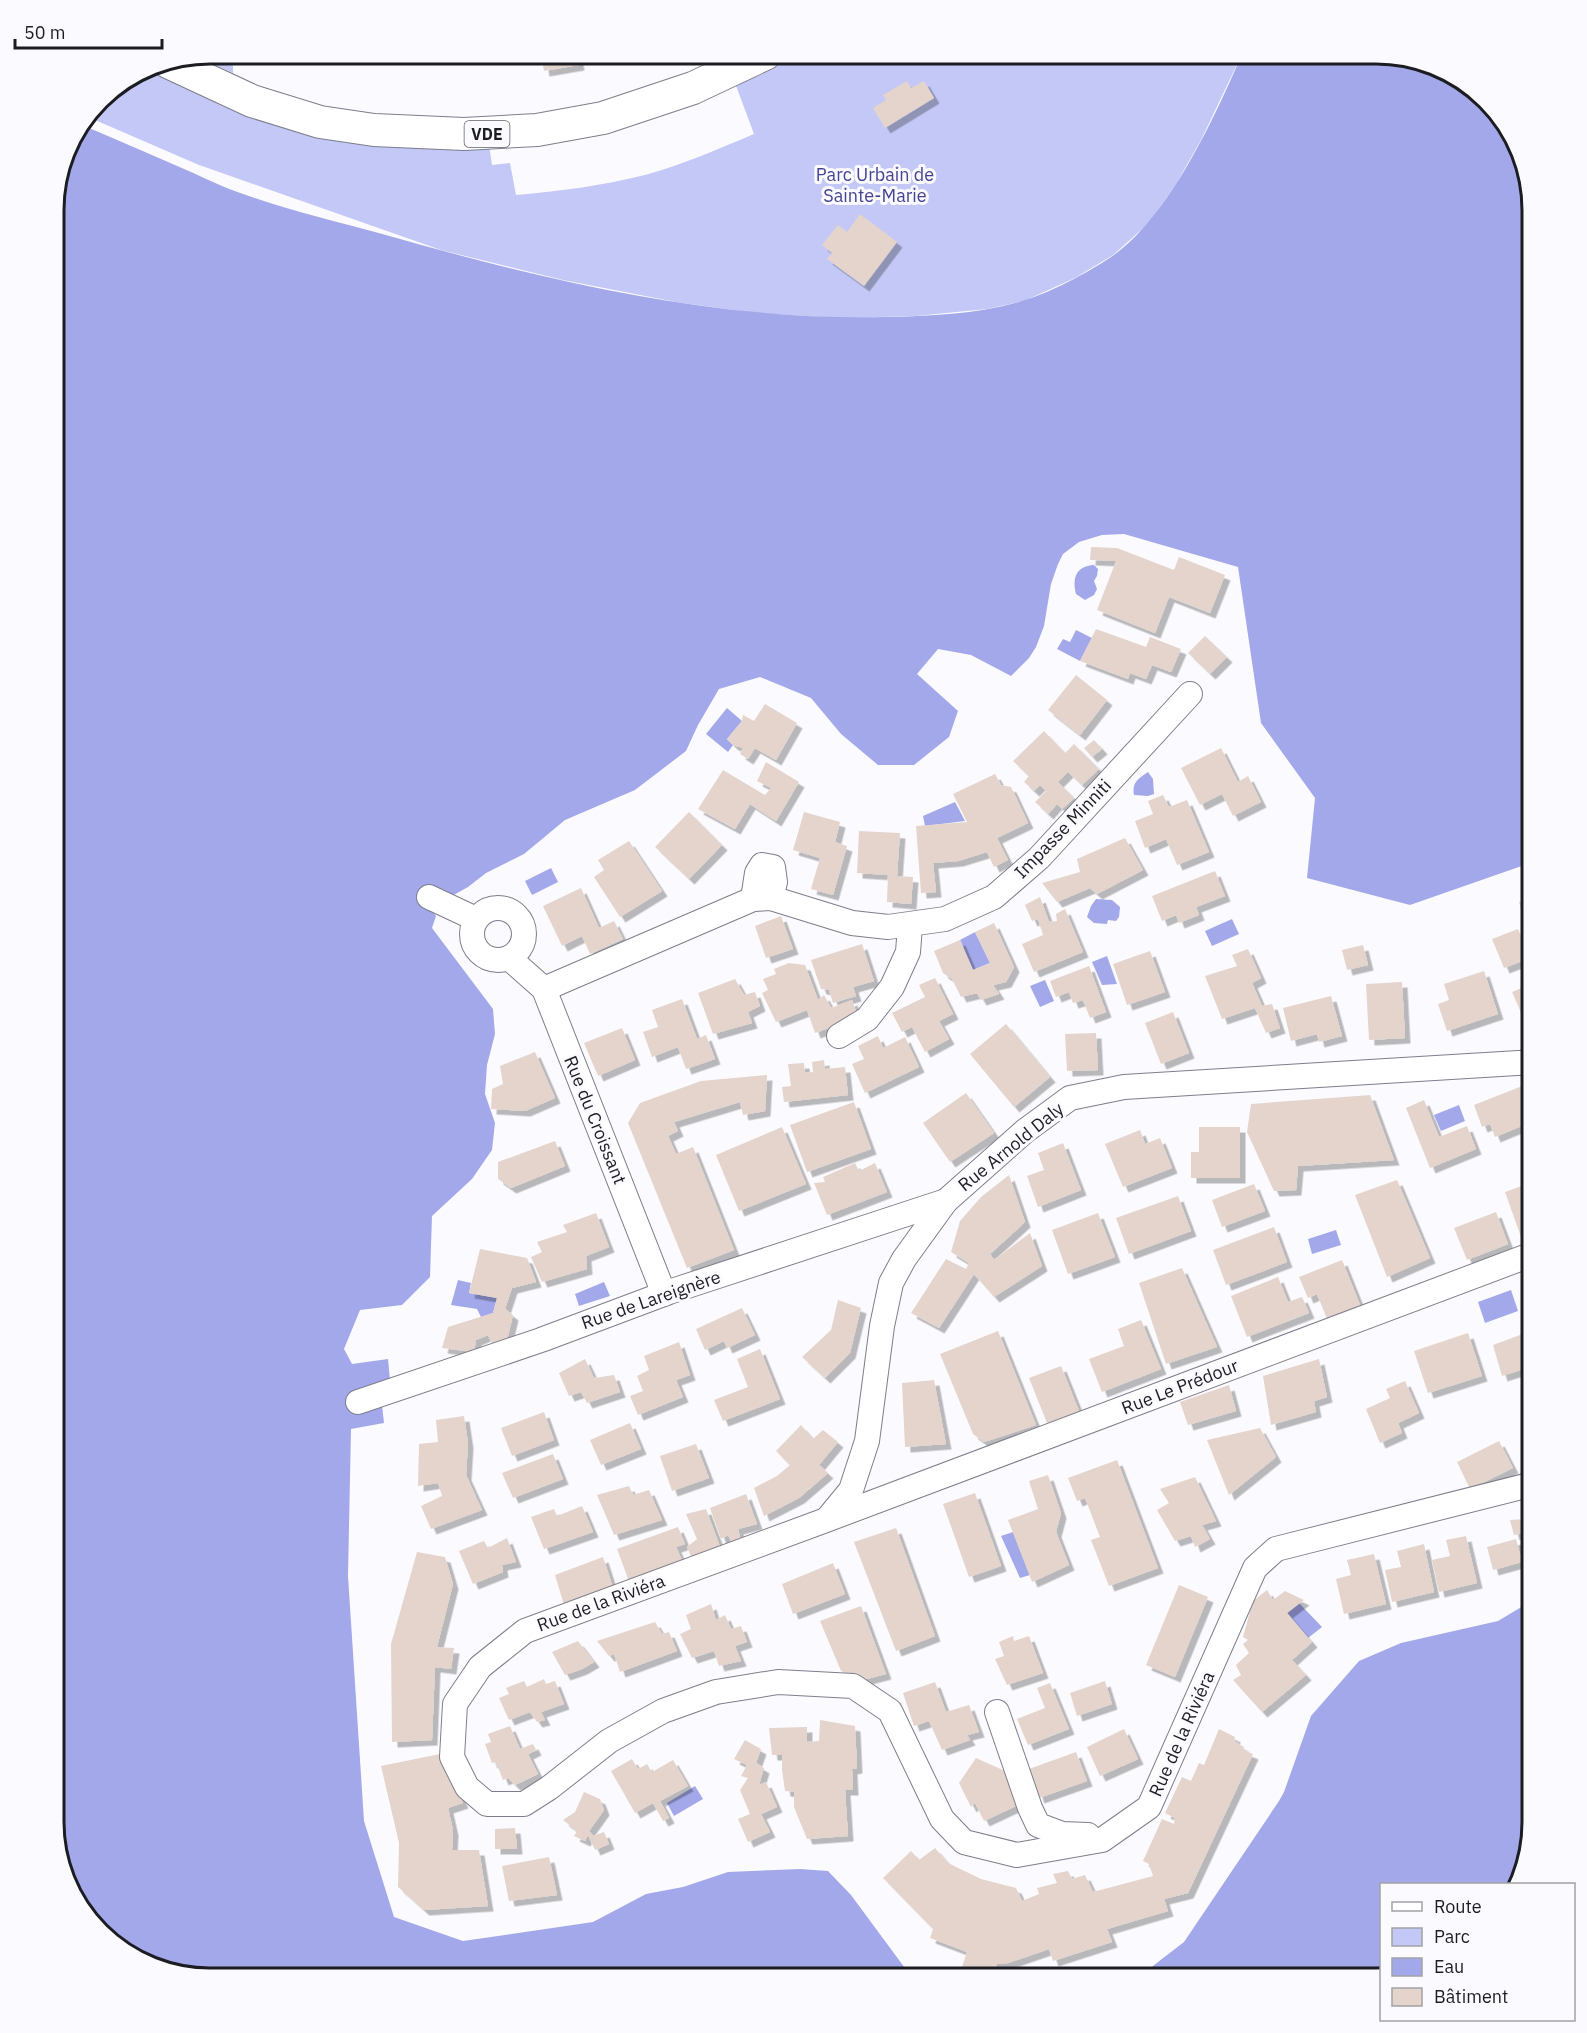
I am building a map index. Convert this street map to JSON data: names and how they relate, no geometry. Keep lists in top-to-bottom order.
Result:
{
  "streets": {
    "main road": ["VDE"],
    "street": [
      "Impasse Minniti",
      "Rue du Croissant",
      "Rue Arnold Daly",
      "Rue de Lareignère",
      "Rue Le Prédour",
      "Rue de la Riviéra"
    ]
  },
  "crossings": [
    ["Impasse Minniti", "Rue du Croissant"],
    ["Rue du Croissant", "Rue de Lareignère"],
    ["Rue Arnold Daly", "Rue de Lareignère"],
    ["Rue Arnold Daly", "Rue Le Prédour"],
    ["Rue Arnold Daly", "Rue de la Riviéra"],
    ["Rue Le Prédour", "Rue de la Riviéra"]
  ],
  "parks": ["Parc Urbain de Sainte-Marie"],
  "legend": [
    "Route",
    "Parc",
    "Eau",
    "Bâtiment"
  ],
  "scale_bar": "50 m"
}
